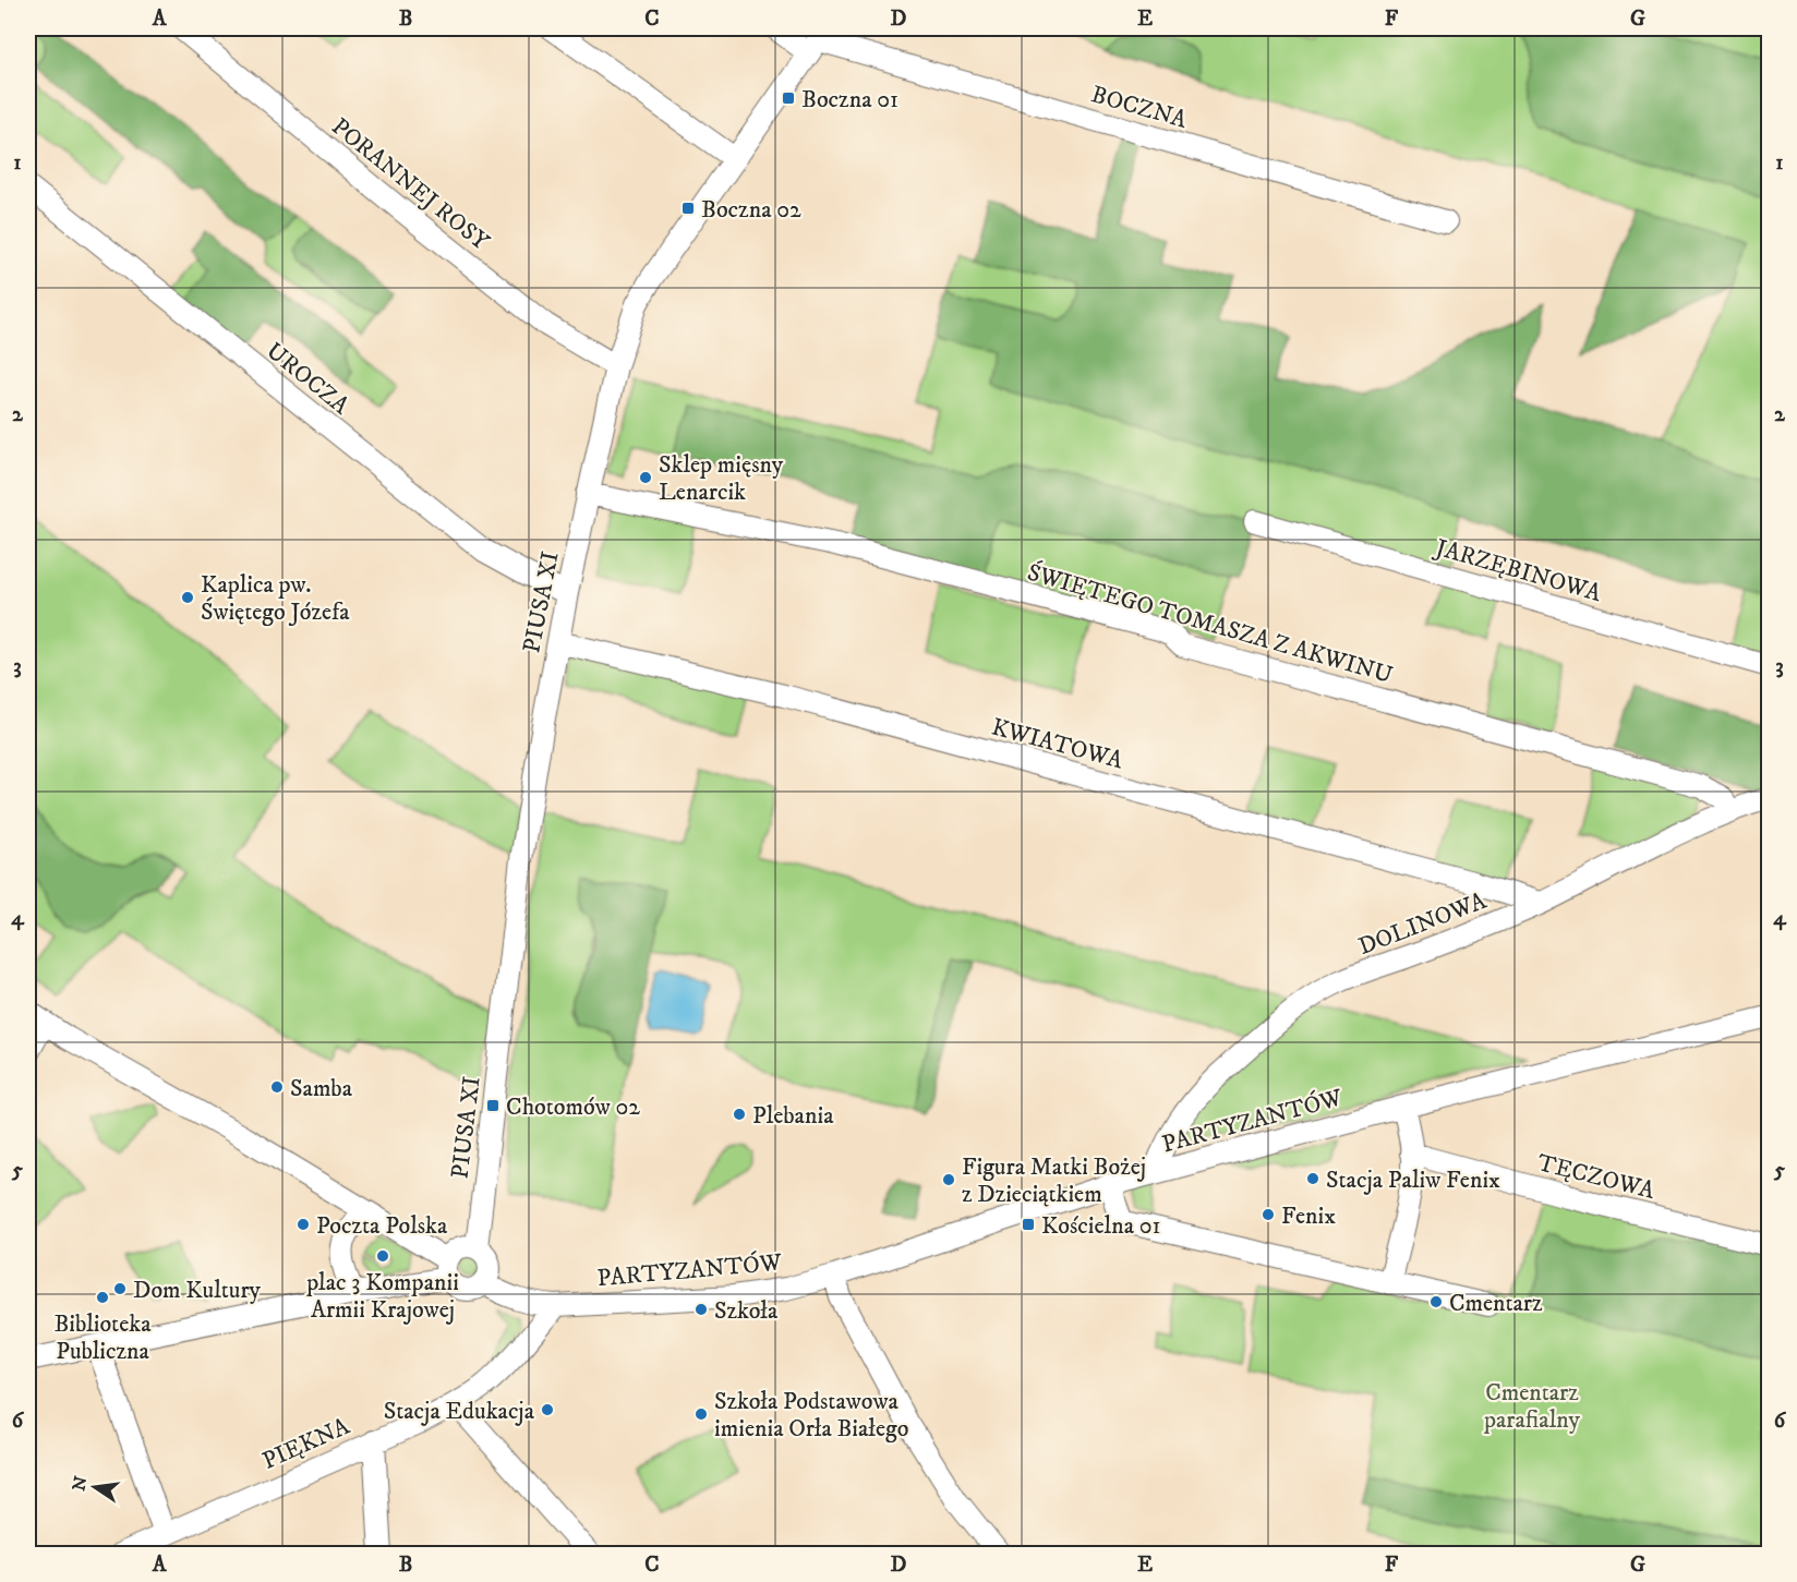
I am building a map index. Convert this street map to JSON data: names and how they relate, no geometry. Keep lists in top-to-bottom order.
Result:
{
  "streets": {
    "street": [
      "BOCZNA",
      "PORANNEJ ROSY",
      "UROCZA",
      "JARZĘBINOWA",
      "PIUSA XI",
      "ŚWIĘTEGO TOMASZA Z AKWINU",
      "KWIATOWA",
      "DOLINOWA",
      "PARTYZANTÓW",
      "TĘCZOWA",
      "PIĘKNA"
    ]
  },
  "crossings": [
    ["BOCZNA", "PIUSA XI"],
    ["PORANNEJ ROSY", "PIUSA XI"],
    ["UROCZA", "PIUSA XI"],
    ["PIUSA XI", "ŚWIĘTEGO TOMASZA Z AKWINU"],
    ["PIUSA XI", "KWIATOWA"],
    ["PIUSA XI", "PARTYZANTÓW"],
    ["ŚWIĘTEGO TOMASZA Z AKWINU", "DOLINOWA"],
    ["KWIATOWA", "DOLINOWA"],
    ["DOLINOWA", "PARTYZANTÓW"],
    ["PARTYZANTÓW", "PIĘKNA"]
  ],
  "parks": ["Cmentarz parafialny"],
  "places": {
    "transit": [
      "Boczna 01",
      "Boczna 02",
      "Chotomów 02",
      "Kościelna 01"
    ],
    "other": [
      "Sklep mięsny Lenarcik",
      "Kaplica pw. Świętego Józefa",
      "Samba",
      "Plebania",
      "Stacja Paliw Fenix",
      "Figura Matki Bożej z Dzieciątkiem",
      "Fenix",
      "Poczta Polska",
      "plac 3 Kompanii Armii Krajowej",
      "Dom Kultury",
      "Biblioteka Publiczna",
      "Cmentarz",
      "Szkoła",
      "Stacja Edukacja",
      "Szkoła Podstawowa imienia Orła Białego"
    ]
  },
  "north": "left",
  "grid": {
    "columns": [
      "A",
      "B",
      "C",
      "D",
      "E",
      "F",
      "G"
    ],
    "rows": [
      "1",
      "2",
      "3",
      "4",
      "5",
      "6"
    ]
  }
}
